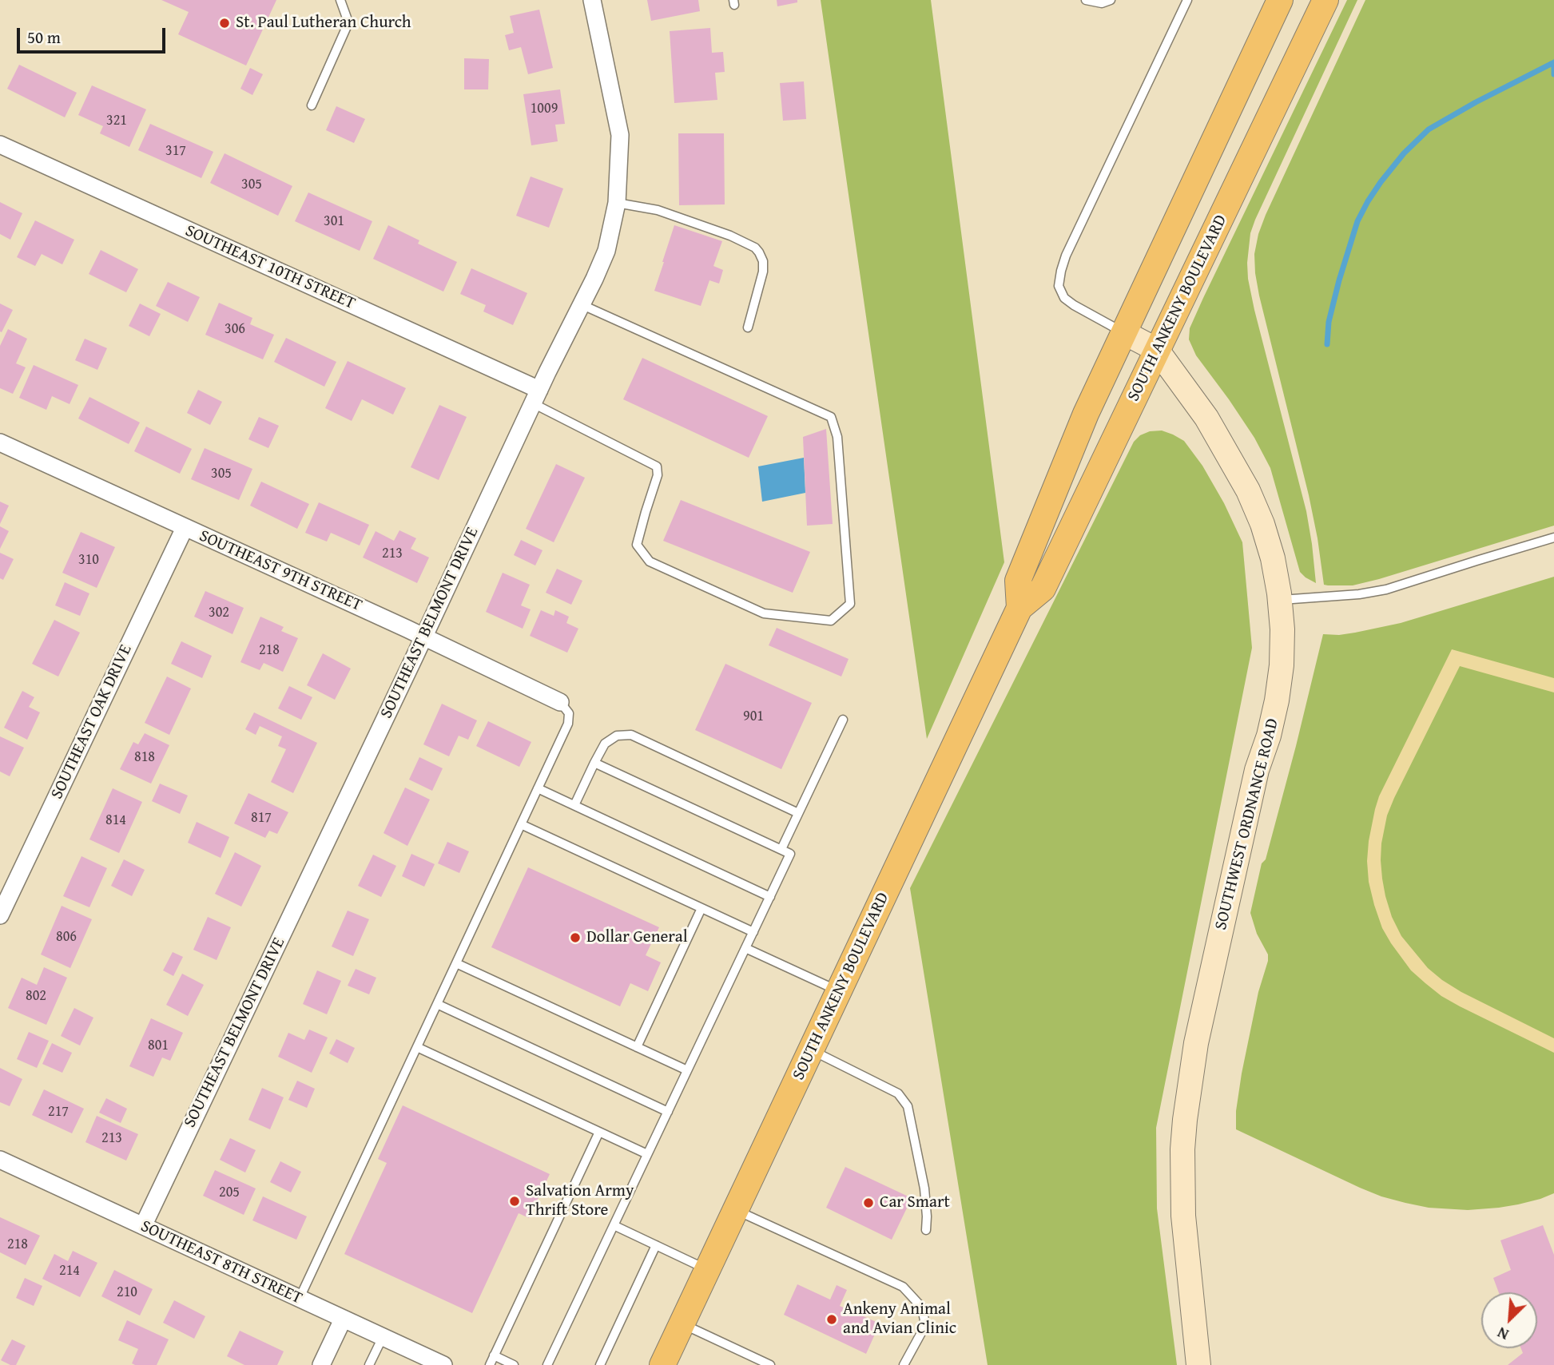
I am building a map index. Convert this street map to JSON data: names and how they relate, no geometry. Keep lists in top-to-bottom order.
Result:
{
  "streets": {
    "main road": ["SOUTH ANKENY BOULEVARD"],
    "street": [
      "SOUTHEAST 10TH STREET",
      "SOUTHEAST 9TH STREET",
      "SOUTHEAST BELMONT DRIVE",
      "SOUTHEAST OAK DRIVE",
      "SOUTHWEST ORDNANCE ROAD",
      "SOUTHEAST 8TH STREET"
    ]
  },
  "crossings": [
    ["SOUTHEAST 10TH STREET", "SOUTHEAST BELMONT DRIVE"],
    ["SOUTH ANKENY BOULEVARD", "SOUTHWEST ORDNANCE ROAD"],
    ["SOUTHEAST 9TH STREET", "SOUTHEAST BELMONT DRIVE"],
    ["SOUTHEAST 9TH STREET", "SOUTHEAST OAK DRIVE"],
    ["SOUTHEAST BELMONT DRIVE", "SOUTHEAST 8TH STREET"]
  ],
  "places": [
    "St. Paul Lutheran Church",
    "Dollar General",
    "Salvation Army Thrift Store",
    "Car Smart",
    "Ankeny Animal and Avian Clinic"
  ],
  "house_numbers": [
    "1009",
    "321",
    "317",
    "305",
    "301",
    "306",
    "305",
    "213",
    "310",
    "302",
    "218",
    "901",
    "818",
    "817",
    "814",
    "806",
    "802",
    "801",
    "217",
    "213",
    "205",
    "218",
    "214",
    "210"
  ],
  "scale_bar": "50 m",
  "north": "bottom left"
}
